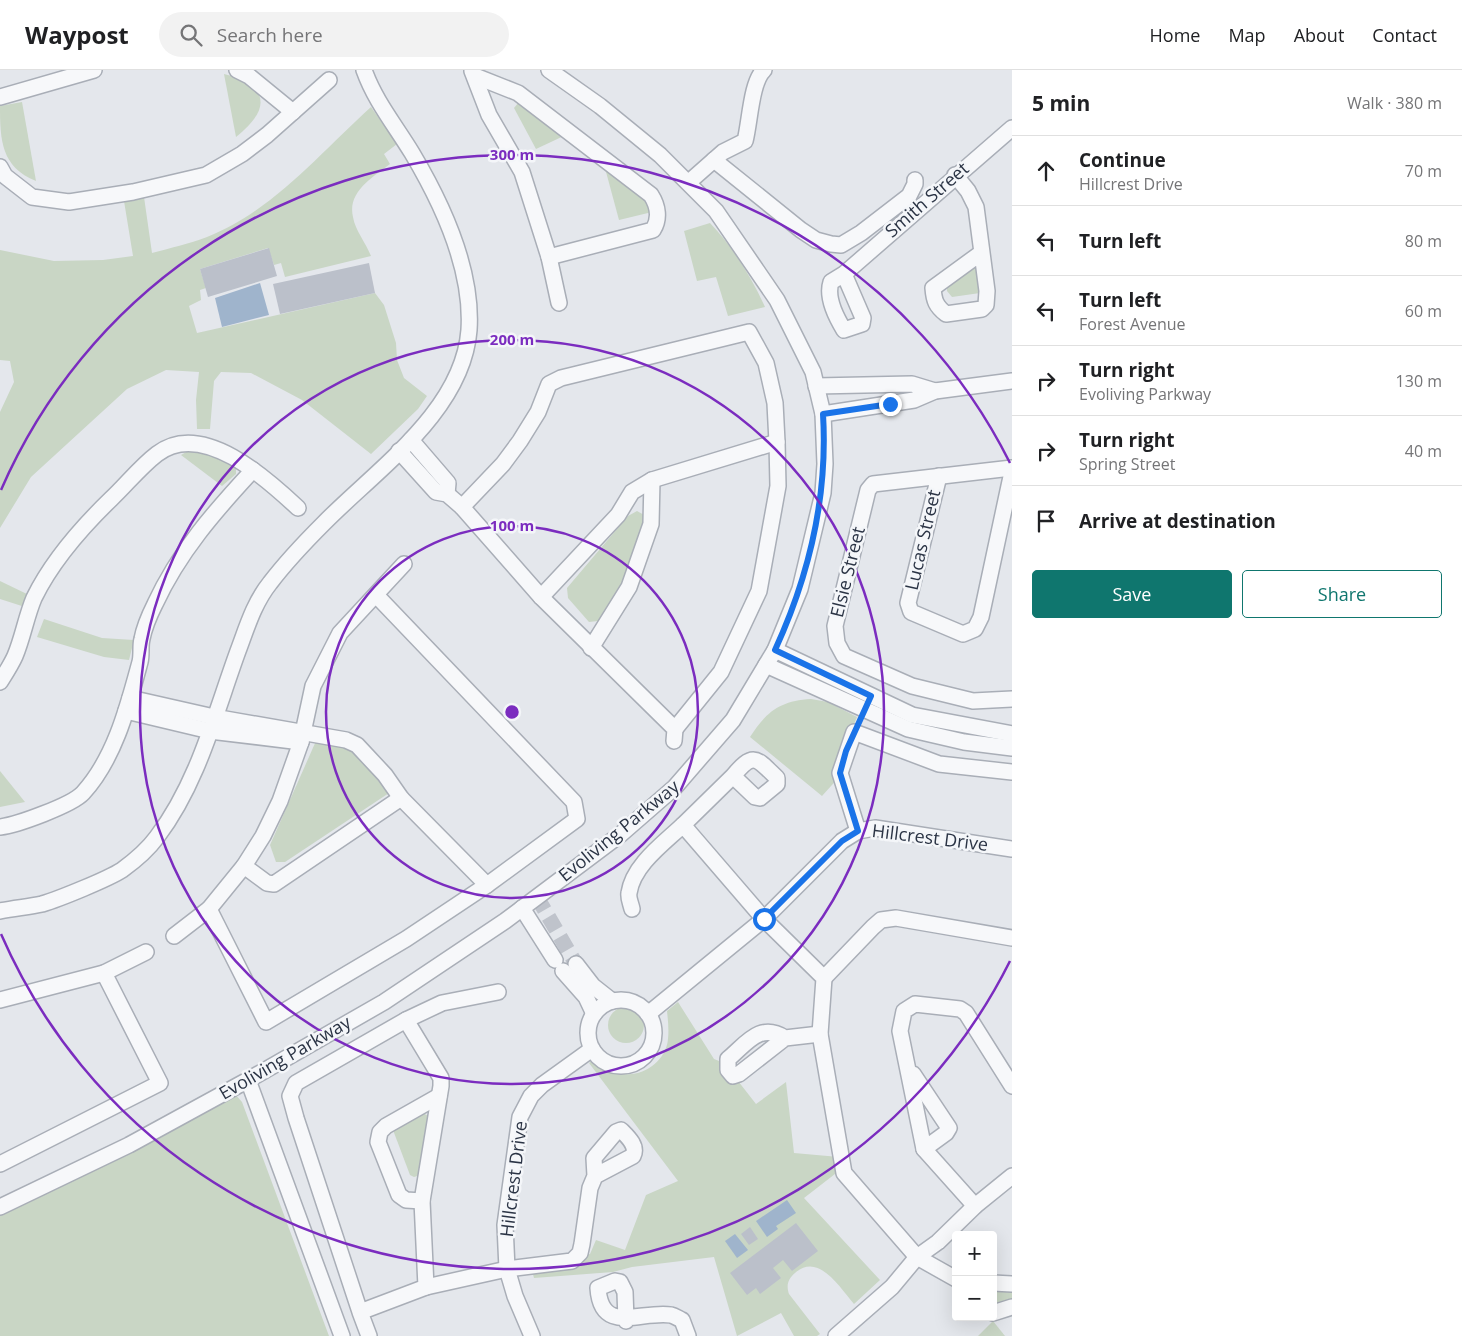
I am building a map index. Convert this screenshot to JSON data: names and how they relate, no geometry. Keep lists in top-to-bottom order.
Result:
{
  "streets": {
    "street": [
      "Smith Street",
      "Lucas Street",
      "Elsie Street",
      "Evoliving Parkway",
      "Hillcrest Drive"
    ]
  },
  "crossings": [
    ["Lucas Street", "Elsie Street"]
  ],
  "page": {
    "header": "Waypost",
    "search": "Search here",
    "nav": [
      "Home",
      "Map",
      "About",
      "Contact"
    ],
    "heading": ["5 min", "Walk · 380 m"],
    "list": [
      ["Continue", "Hillcrest Drive", "70 m"],
      ["Turn left", "80 m"],
      ["Turn left", "Forest Avenue", "60 m"],
      ["Turn right", "Evoliving Parkway", "130 m"],
      ["Turn right", "Spring Street", "40 m"],
      "Arrive at destination"
    ],
    "buttons": ["Save", "Share"],
    "map_buttons": ["+", "−"]
  },
  "rings": ["300 m", "200 m", "100 m"]
}
